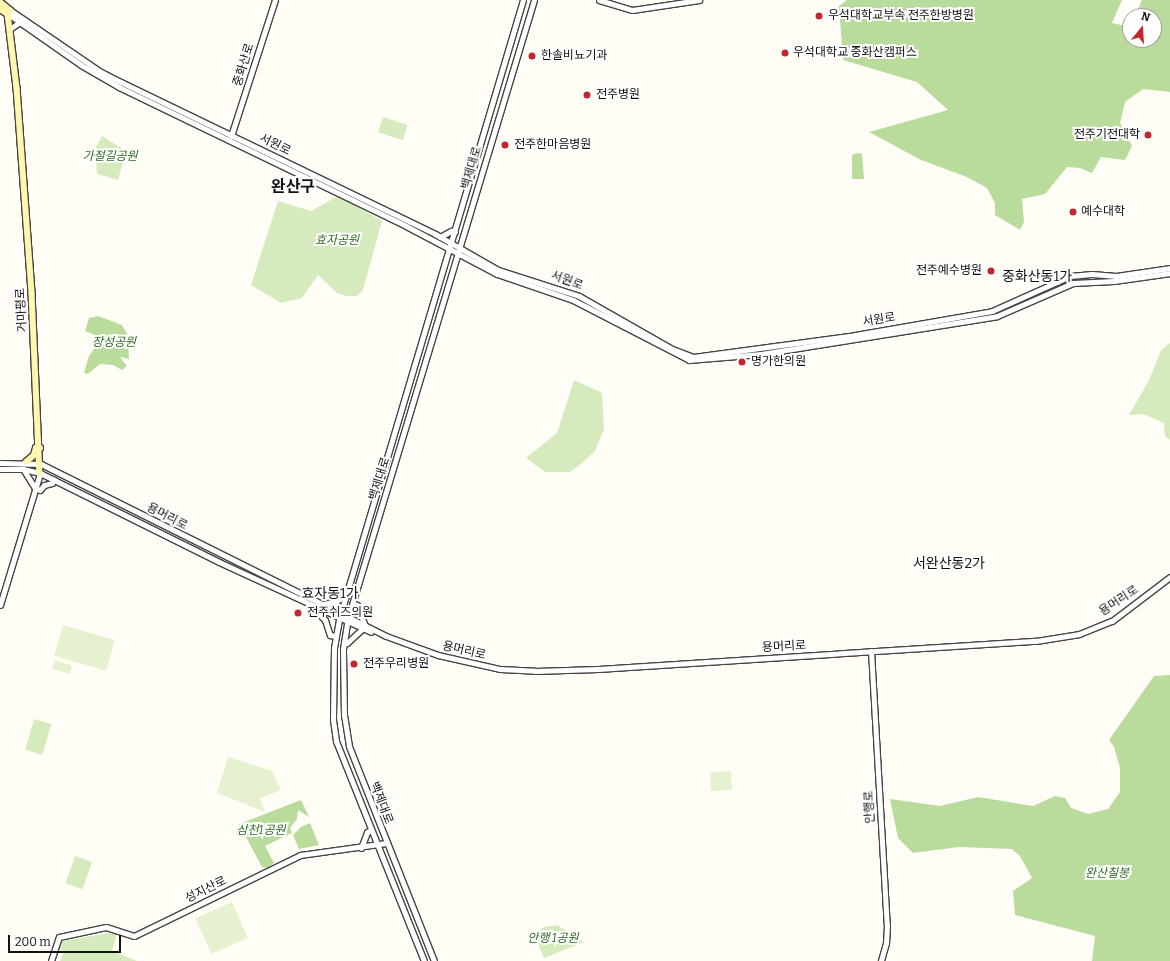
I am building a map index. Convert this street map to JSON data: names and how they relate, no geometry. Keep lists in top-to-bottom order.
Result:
{
  "streets": {
    "main road": ["서원로", "거마평로"],
    "street": [
      "중화산로",
      "백제대로",
      "용머리로",
      "안행로",
      "성지산로"
    ]
  },
  "crossings": [
    ["중화산로", "서원로"],
    ["서원로", "백제대로"],
    ["서원로", "거마평로"],
    ["백제대로", "용머리로"],
    ["백제대로", "성지산로"],
    ["거마평로", "용머리로"],
    ["용머리로", "안행로"]
  ],
  "districts": [
    "완산구",
    "중화산동1가",
    "서완산동2가",
    "효자동1가"
  ],
  "parks": [
    "가절길공원",
    "효자공원",
    "장성공원",
    "삼천1공원",
    "완산칠봉",
    "안행 1공원"
  ],
  "places": [
    "우석대학교부속 전주한방병원",
    "우석대학교 중화산캠퍼스",
    "한솔비뇨기과",
    "전주병원",
    "전주기전대학",
    "전주한마음병원",
    "예수대학",
    "전주예수병원",
    "명가한의원",
    "전주쉬즈의원",
    "전주우리병원"
  ],
  "scale_bar": "200 m",
  "north": "top"
}
